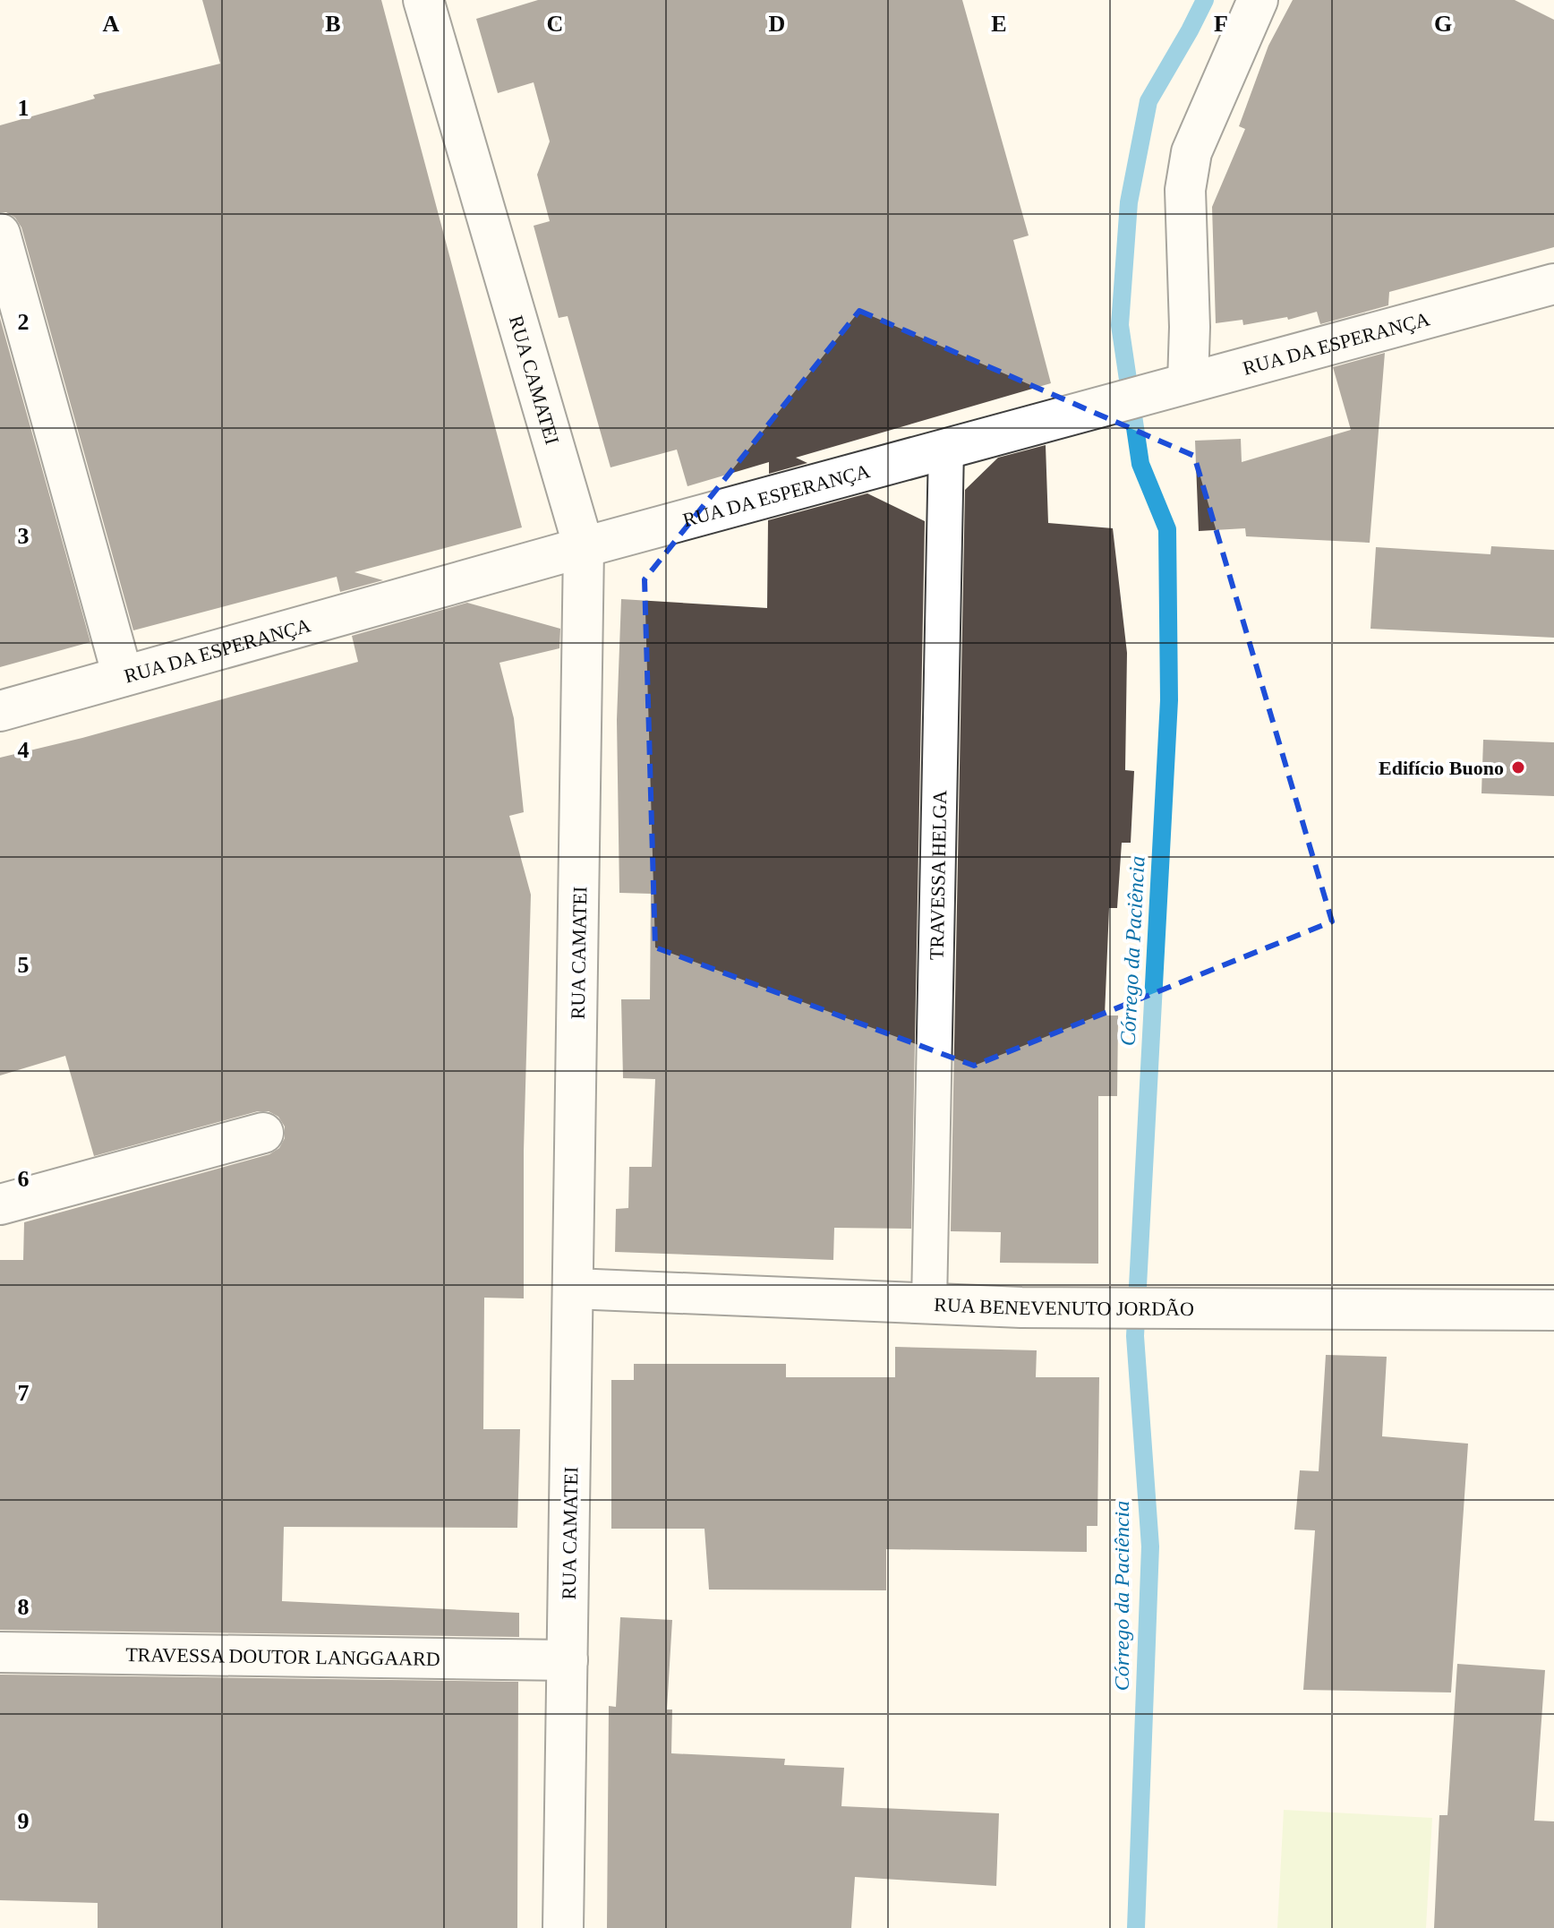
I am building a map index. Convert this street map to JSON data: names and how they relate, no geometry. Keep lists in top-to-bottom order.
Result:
{
  "streets": {
    "street": [
      "RUA DA ESPERANÇA",
      "RUA CAMATEI",
      "RUA BENEVENUTO JORDÃO",
      "TRAVESSA DOUTOR LANGGAARD"
    ],
    "lane": ["TRAVESSA HELGA"]
  },
  "crossings": [
    ["RUA DA ESPERANÇA", "RUA CAMATEI"],
    ["RUA DA ESPERANÇA", "TRAVESSA HELGA"],
    ["RUA CAMATEI", "RUA BENEVENUTO JORDÃO"],
    ["RUA CAMATEI", "TRAVESSA DOUTOR LANGGAARD"],
    ["TRAVESSA HELGA", "RUA BENEVENUTO JORDÃO"]
  ],
  "water": ["Córrego da Paciência"],
  "places": ["Edifício Buono"],
  "grid": {
    "columns": [
      "A",
      "B",
      "C",
      "D",
      "E",
      "F",
      "G"
    ],
    "rows": [
      "1",
      "2",
      "3",
      "4",
      "5",
      "6",
      "7",
      "8",
      "9"
    ]
  }
}
